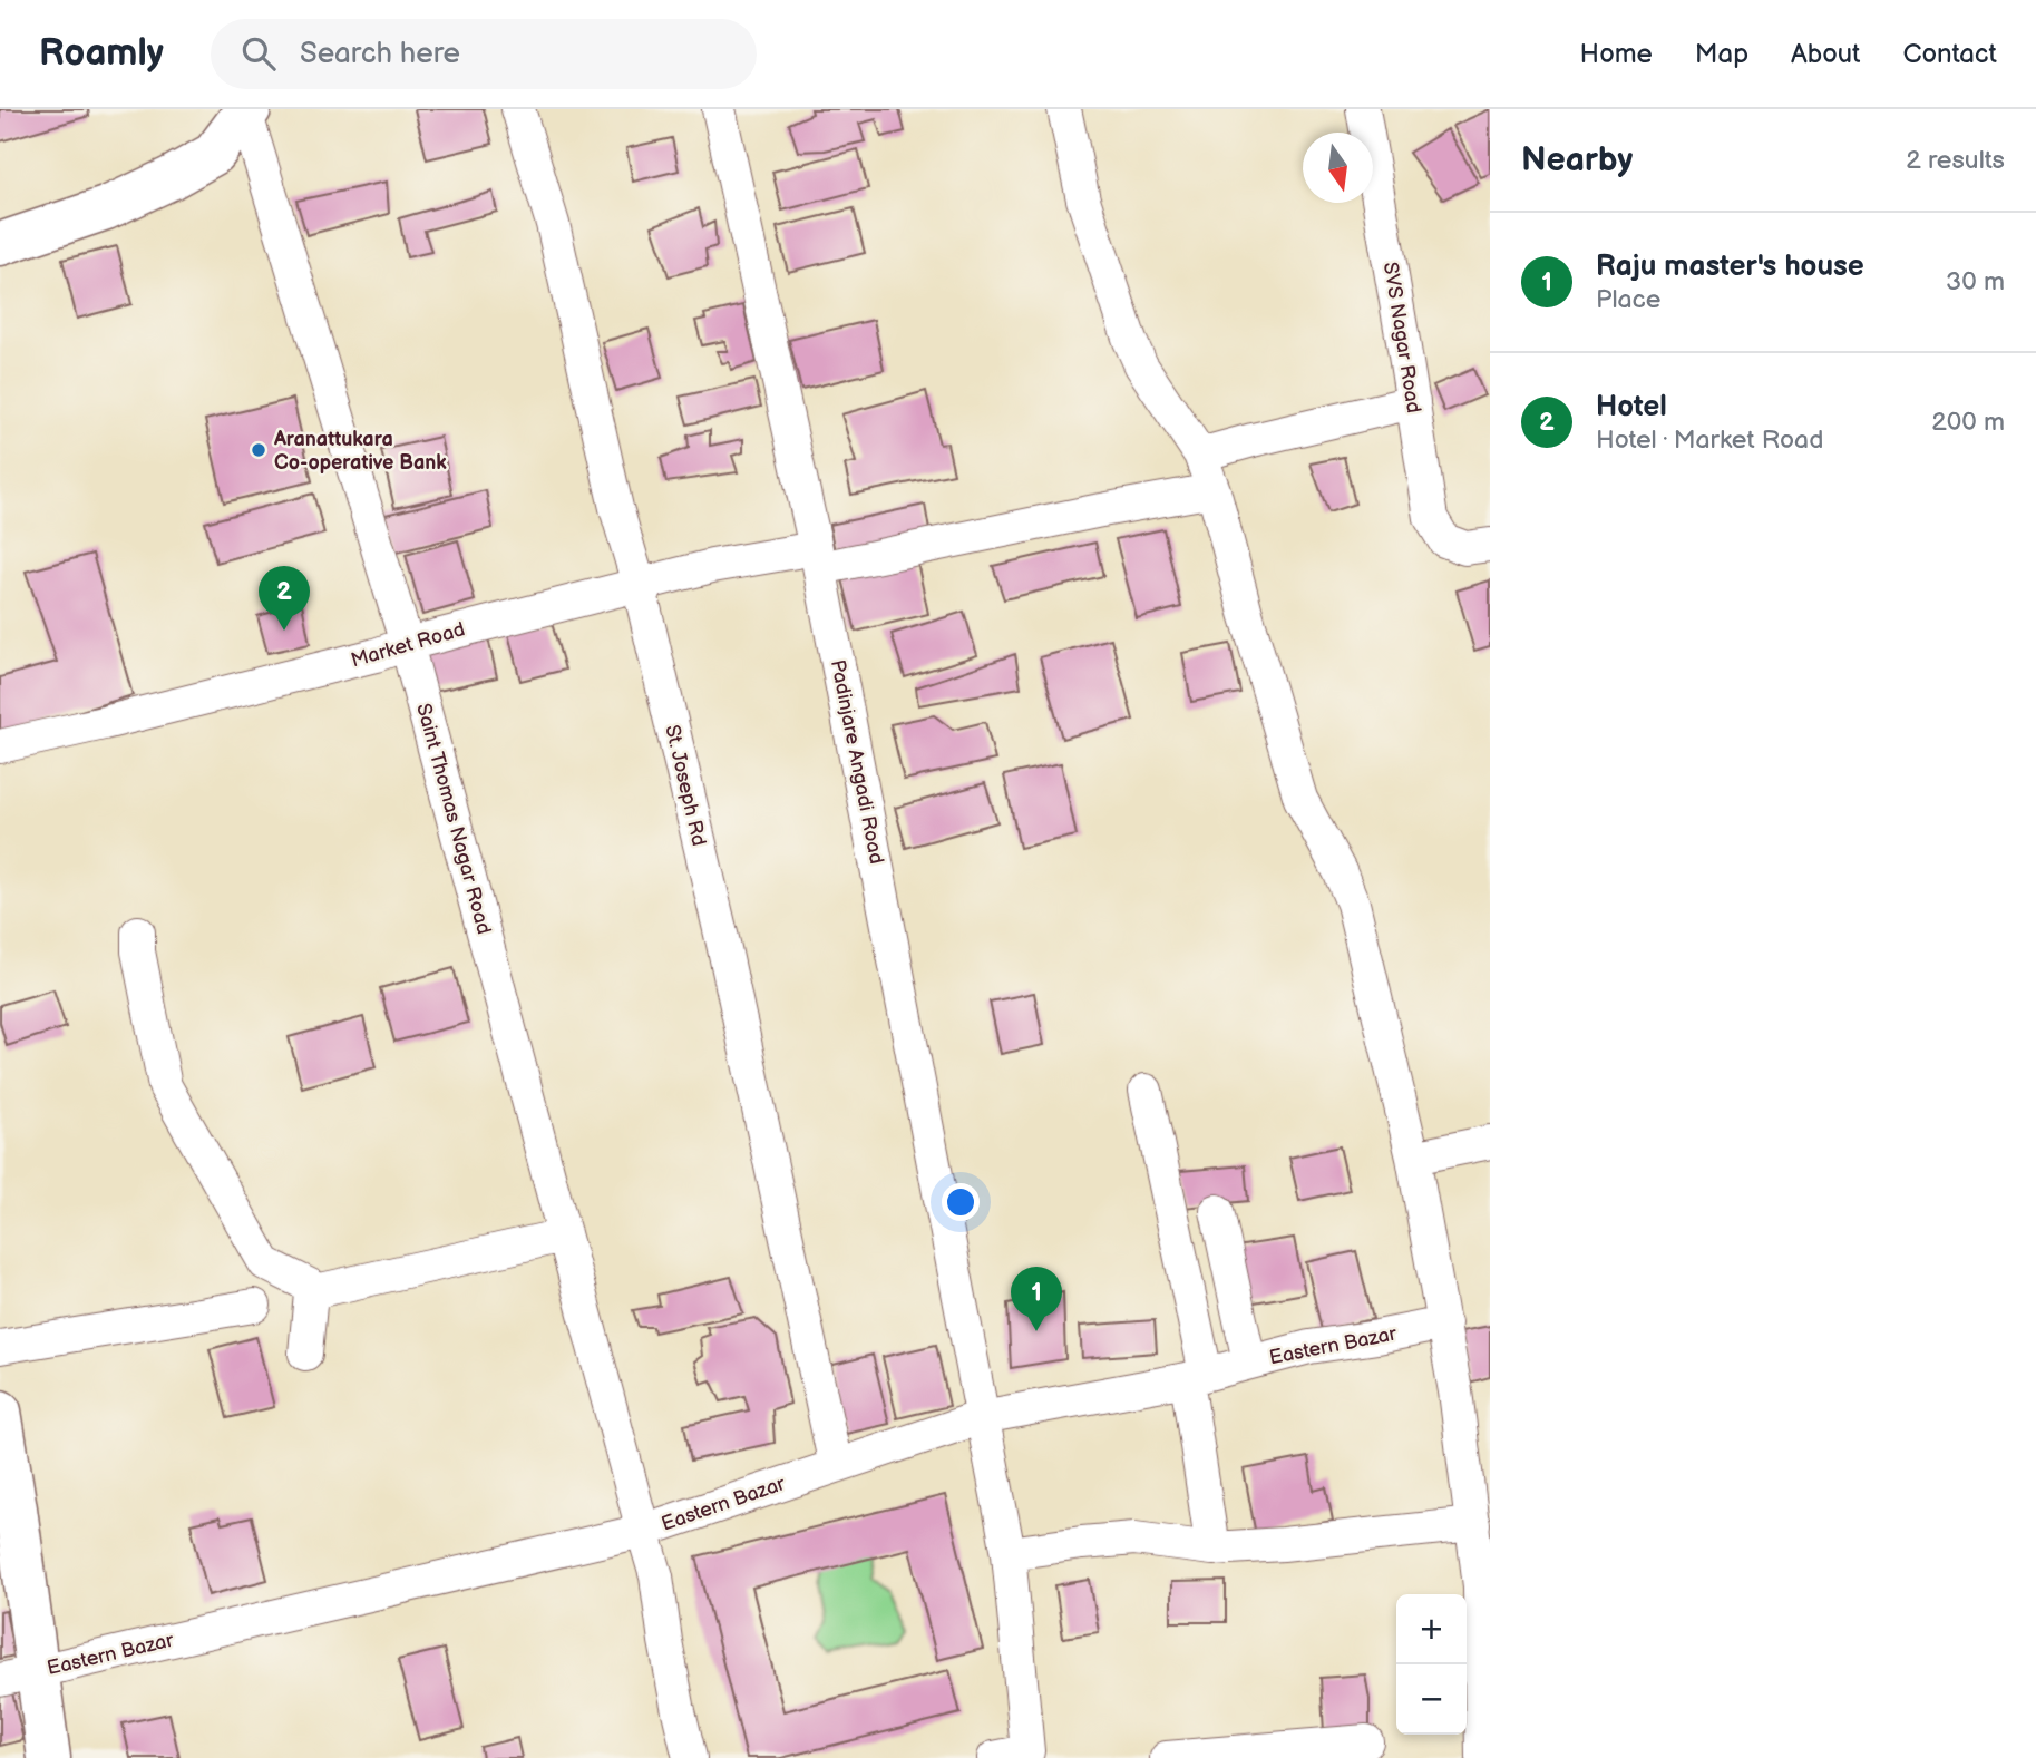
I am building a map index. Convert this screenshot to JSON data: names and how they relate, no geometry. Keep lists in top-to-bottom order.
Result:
{
  "streets": {
    "street": [
      "SVS Nagar Road",
      "Market Road",
      "Padinjare Angadi Road",
      "St. Joseph Rd",
      "Saint Thomas Nagar Road",
      "Eastern Bazar"
    ]
  },
  "crossings": [
    ["Market Road", "Padinjare Angadi Road"],
    ["Market Road", "St. Joseph Rd"],
    ["Market Road", "Saint Thomas Nagar Road"],
    ["Padinjare Angadi Road", "Eastern Bazar"],
    ["St. Joseph Rd", "Eastern Bazar"],
    ["Saint Thomas Nagar Road", "Eastern Bazar"]
  ],
  "places": ["Aranattukara Co-operative Bank"],
  "north": "bottom",
  "page": {
    "header": "Roamly",
    "search": "Search here",
    "nav": [
      "Home",
      "Map",
      "About",
      "Contact"
    ],
    "heading": ["Nearby", "2 results"],
    "list": [
      {
        "mark": "1",
        "name": "Raju master's house",
        "note": "Place",
        "value": "30 m"
      },
      {
        "mark": "2",
        "name": "Hotel",
        "note": "Hotel · Market Road",
        "value": "200 m"
      }
    ],
    "pins": ["2", "1"],
    "map_buttons": ["+", "−"]
  }
}
